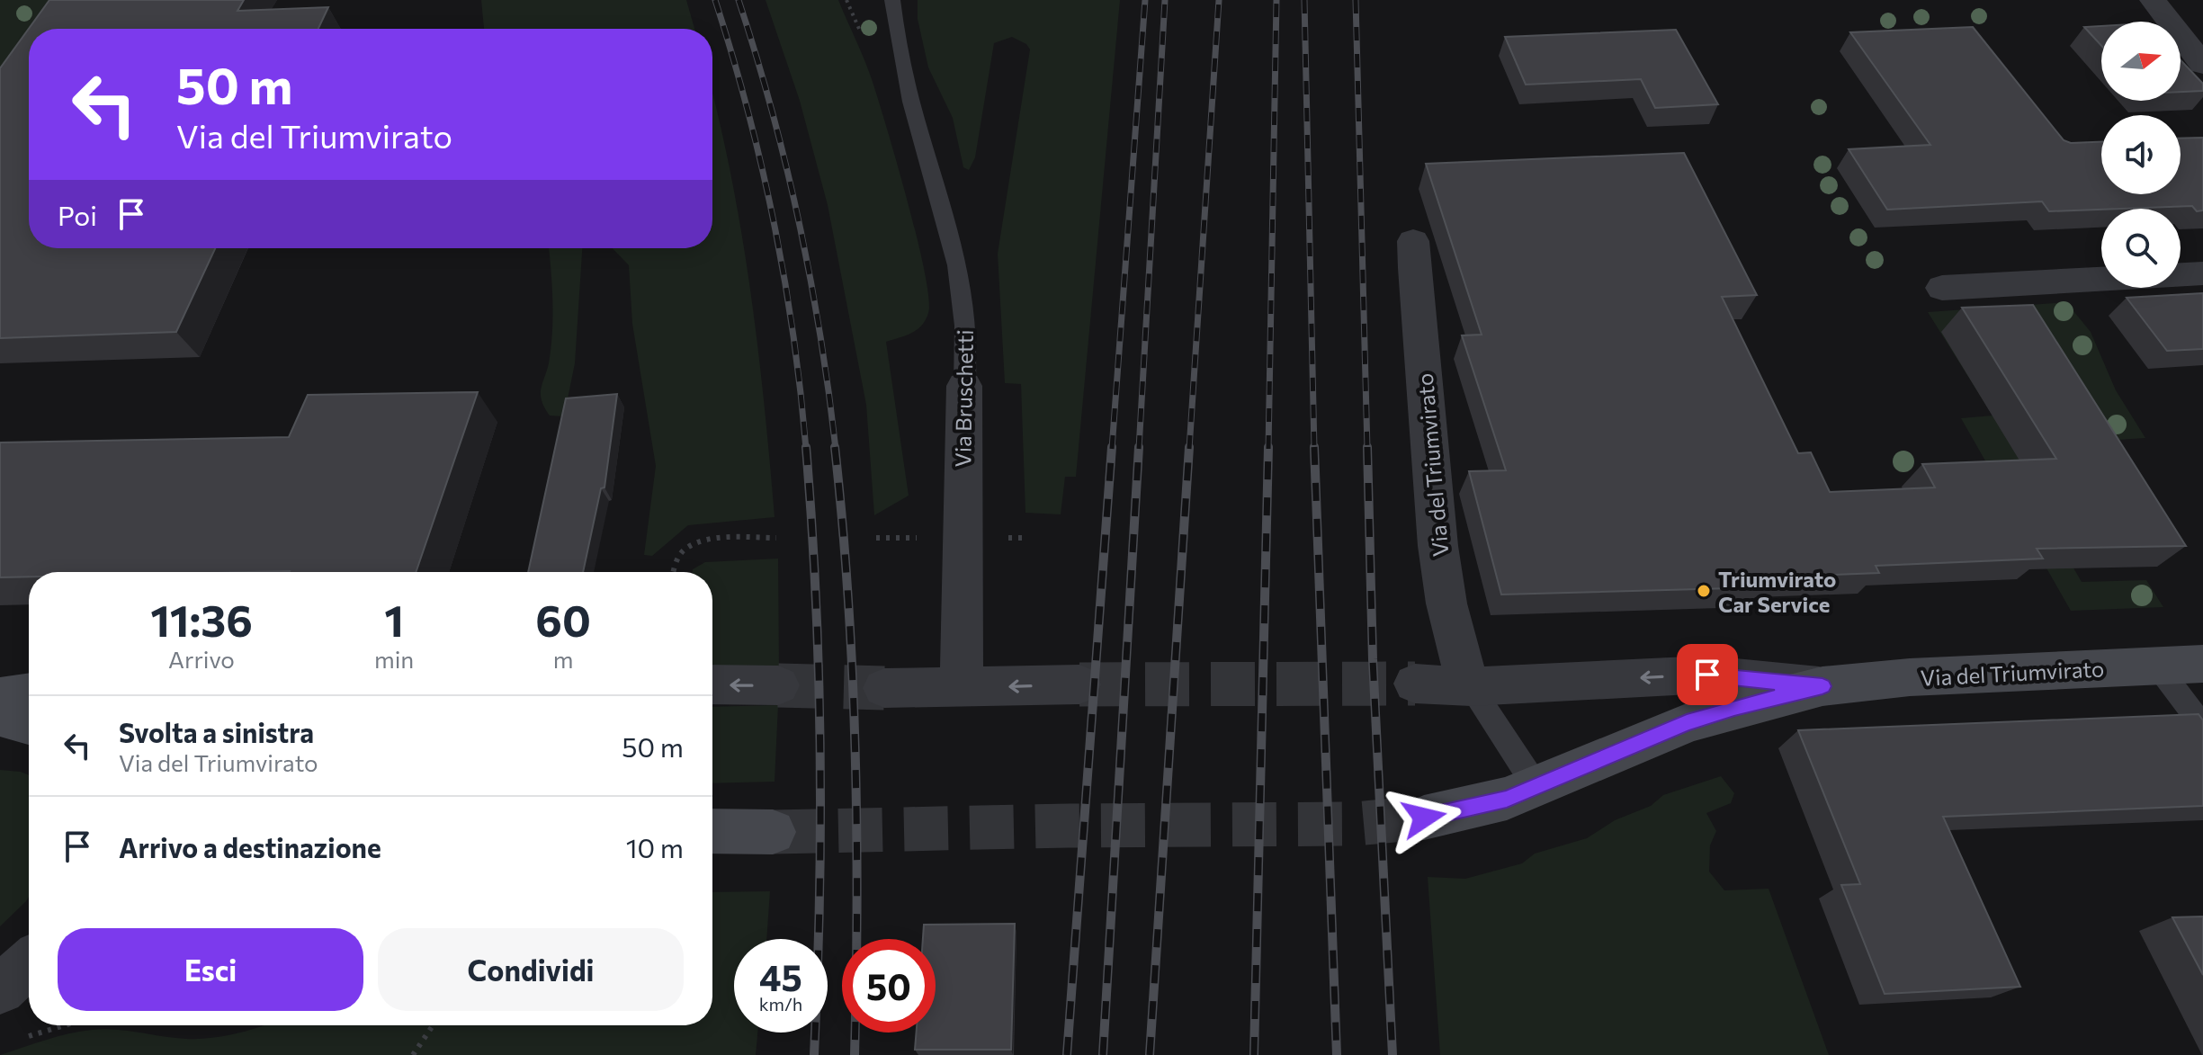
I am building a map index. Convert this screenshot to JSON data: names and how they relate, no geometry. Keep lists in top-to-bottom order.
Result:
{
  "streets": {
    "main road": ["Via del Triumvirato"],
    "street": ["Via Bruschetti"]
  },
  "places": ["Triumvirato Car Service"],
  "north": "right",
  "page": {
    "turn": ["50 m", "Via del Triumvirato"],
    "then": "Poi",
    "eta": [
      "11:36",
      "Arrivo",
      "1",
      "min",
      "60",
      "m"
    ],
    "list": [
      {
        "name": "Svolta a sinistra",
        "note": "Via del Triumvirato",
        "value": "50 m"
      },
      {
        "name": "Arrivo a destinazione",
        "value": "10 m"
      }
    ],
    "buttons": ["Esci", "Condividi"],
    "speed": "45 km/h",
    "limit": "50"
  }
}
